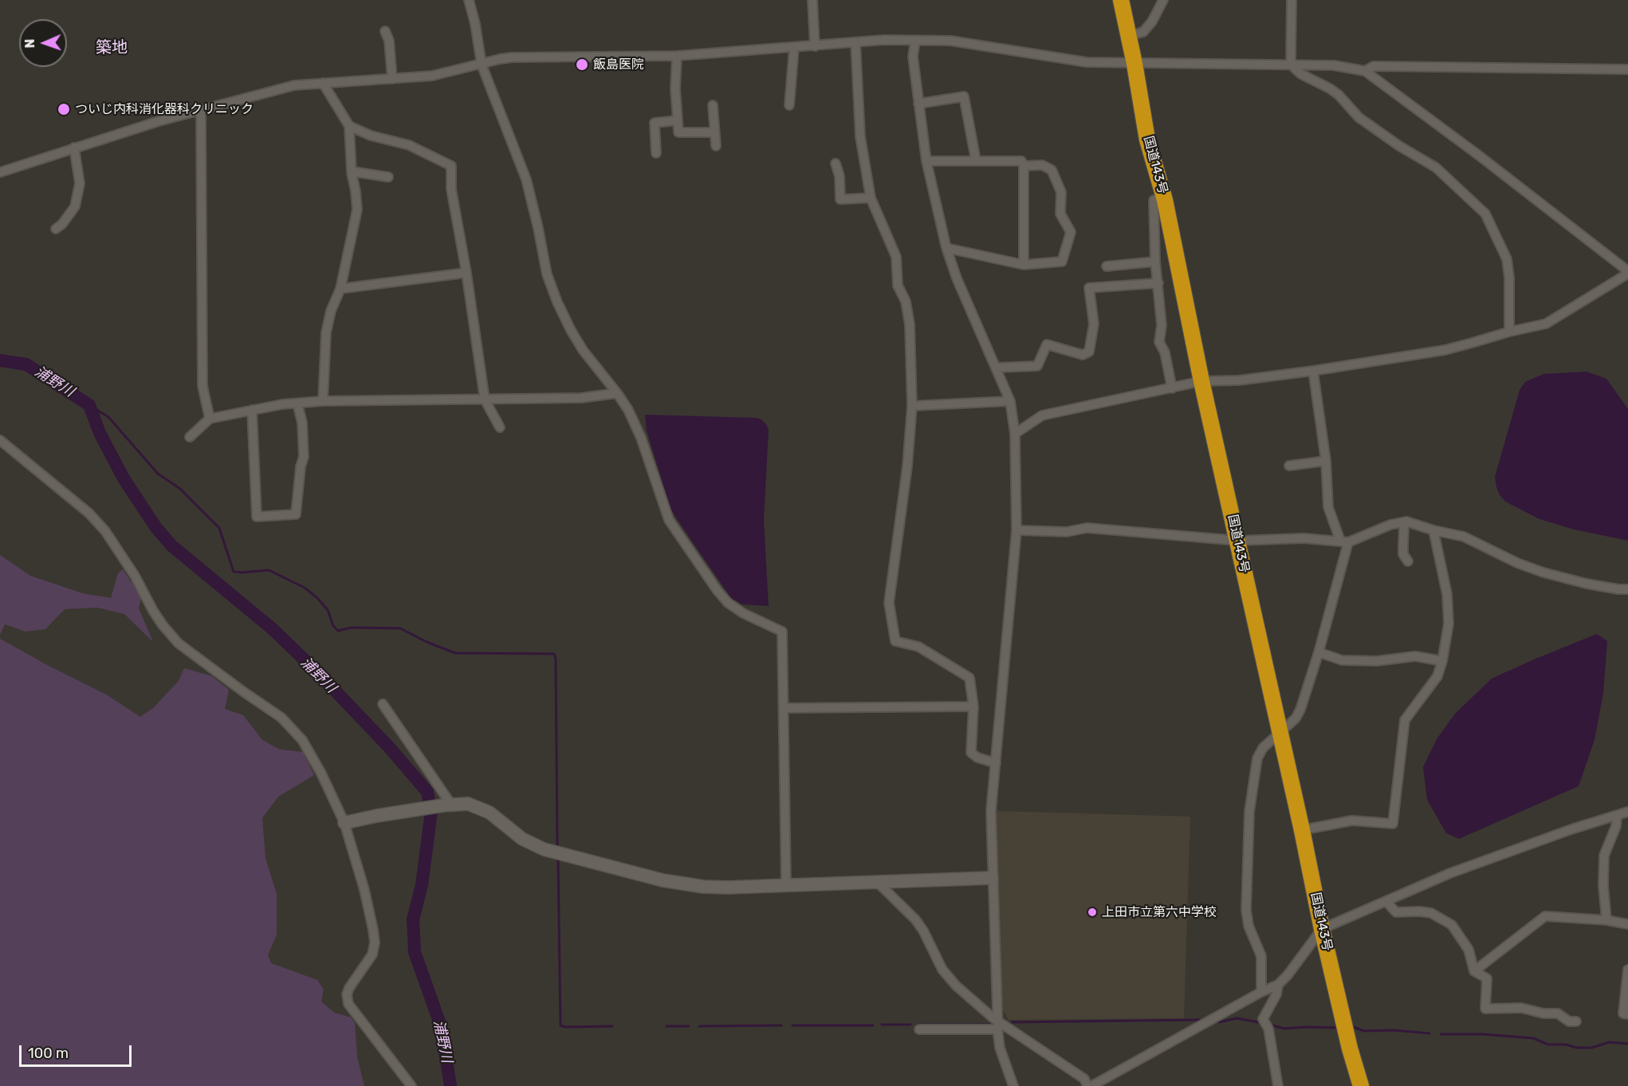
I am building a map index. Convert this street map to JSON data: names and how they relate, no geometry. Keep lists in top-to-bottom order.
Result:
{
  "streets": {
    "highway": ["国道143号"]
  },
  "districts": ["築地"],
  "water": ["浦野川"],
  "places": ["飯島医院", "ついじ内科消化器科クリニック", "上田市立第六中学校"],
  "scale_bar": "100 m",
  "north": "left"
}
